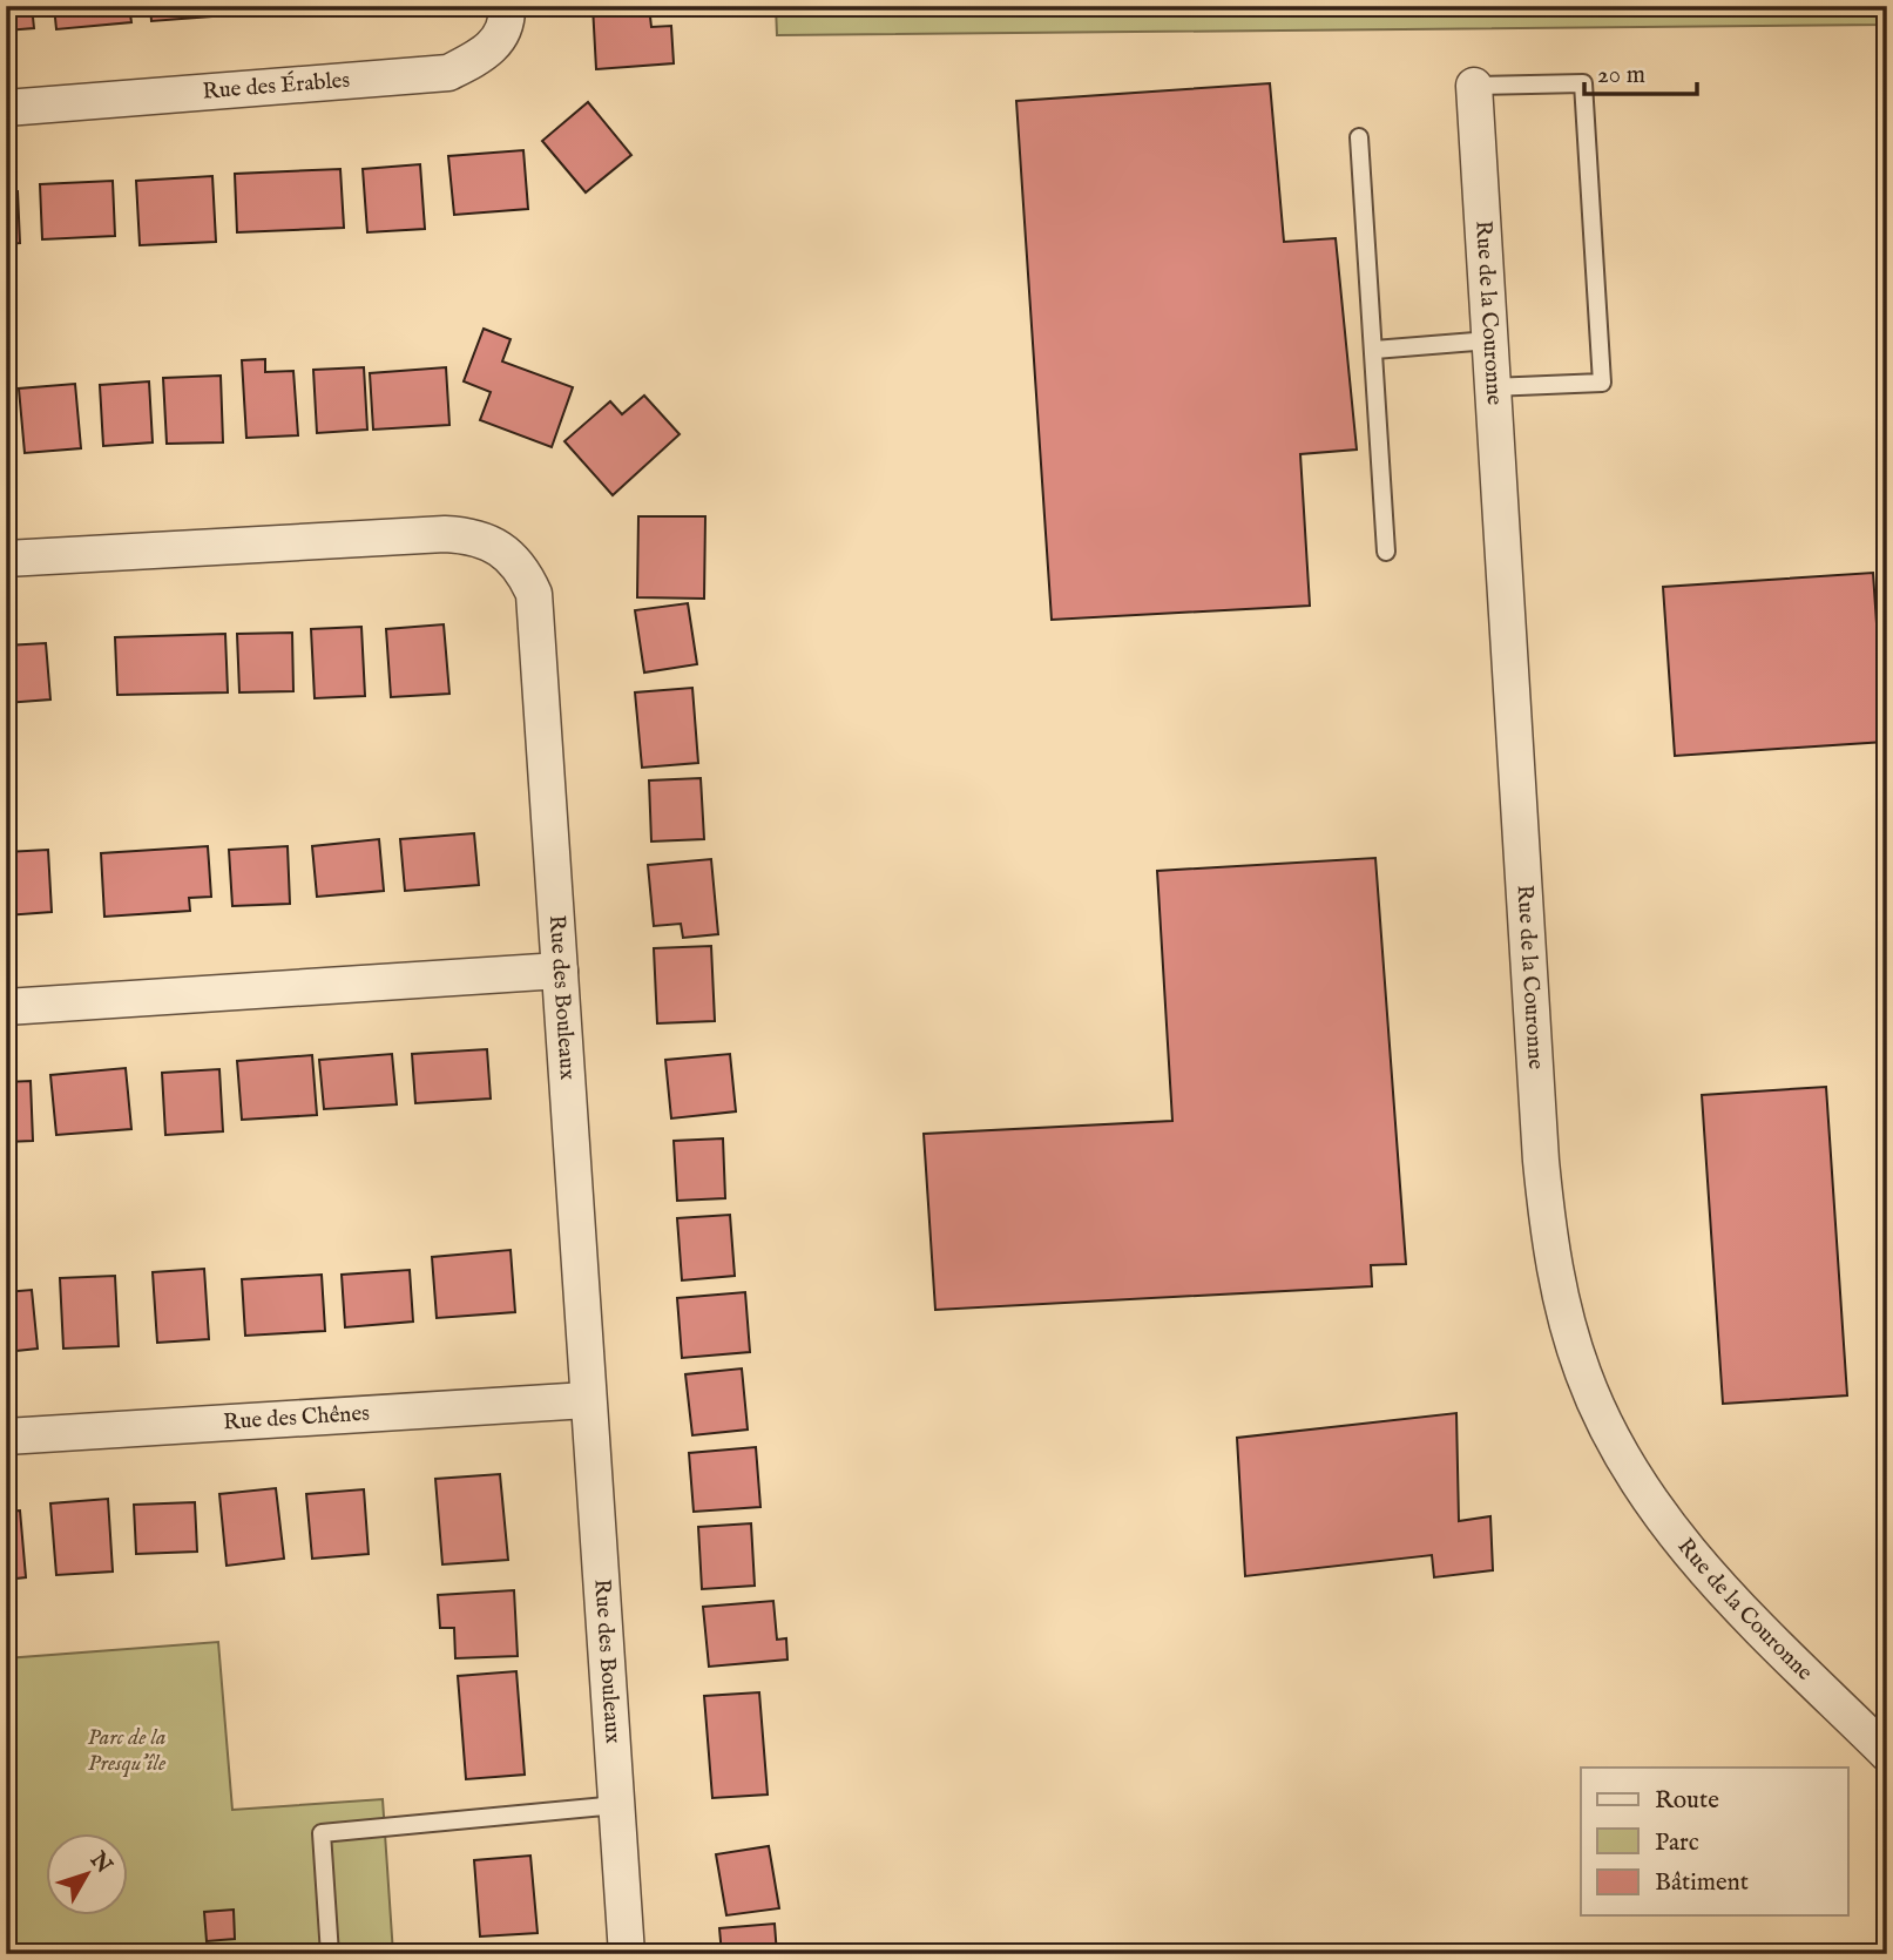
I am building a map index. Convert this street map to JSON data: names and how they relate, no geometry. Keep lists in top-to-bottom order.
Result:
{
  "streets": {
    "street": [
      "Rue des Érables",
      "Rue de la Couronne",
      "Rue des Bouleaux",
      "Rue des Chênes"
    ]
  },
  "crossings": [
    ["Rue des Bouleaux", "Rue des Chênes"]
  ],
  "parks": ["Parc de la Presqu'île"],
  "legend": ["Route", "Parc", "Bâtiment"],
  "scale_bar": "20 m",
  "north": "top right"
}
